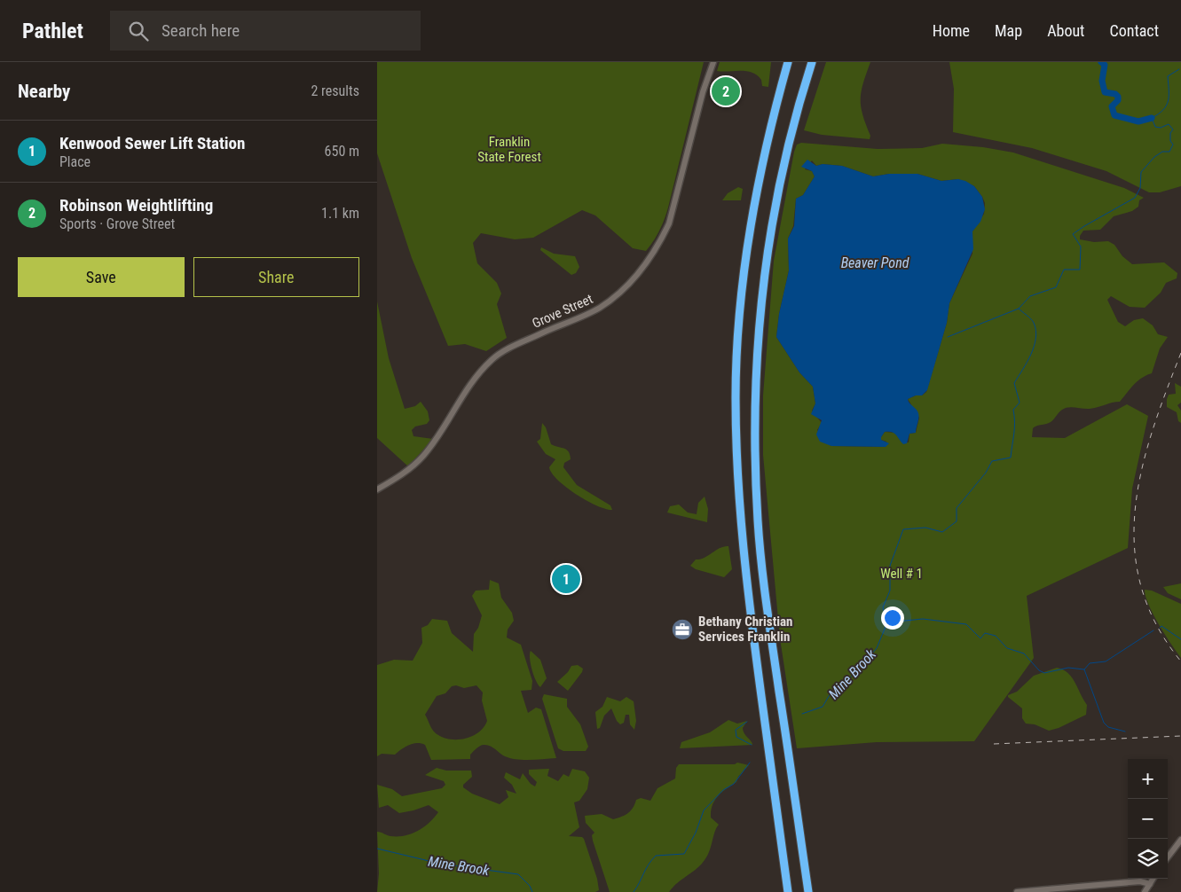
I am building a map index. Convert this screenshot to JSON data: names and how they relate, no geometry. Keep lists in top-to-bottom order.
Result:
{
  "streets": {
    "main road": ["Grove Street"]
  },
  "water": ["Beaver Pond", "Mine Brook"],
  "parks": ["Franklin State Forest", "Well # 1"],
  "places": {
    "office": ["Bethany Christian Services Franklin"]
  },
  "page": {
    "header": "Pathlet",
    "search": "Search here",
    "nav": [
      "Home",
      "Map",
      "About",
      "Contact"
    ],
    "heading": ["Nearby", "2 results"],
    "pins": ["2", "1"],
    "list": [
      {
        "mark": "1",
        "name": "Kenwood Sewer Lift Station",
        "note": "Place",
        "value": "650 m"
      },
      {
        "mark": "2",
        "name": "Robinson Weightlifting",
        "note": "Sports · Grove Street",
        "value": "1.1 km"
      }
    ],
    "buttons": ["Save", "Share"],
    "map_buttons": ["+", "−"]
  }
}
